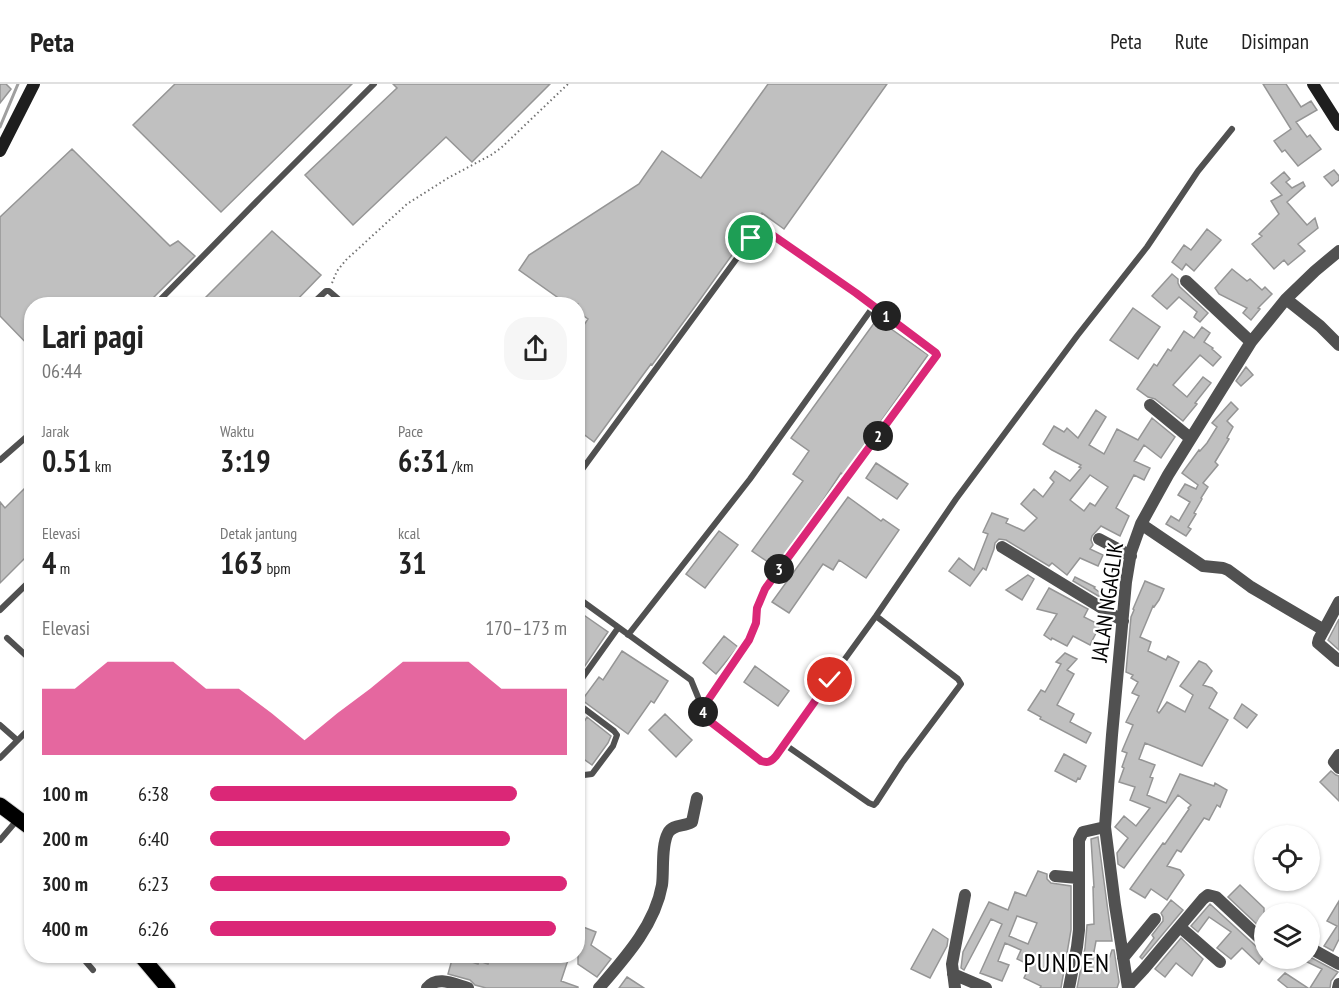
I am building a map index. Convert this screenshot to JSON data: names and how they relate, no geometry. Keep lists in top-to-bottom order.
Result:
{
  "streets": {
    "street": ["JALAN NGAGLIK"]
  },
  "districts": ["PUNDEN"],
  "page": {
    "header": "Peta",
    "nav": ["Peta", "Rute", "Disimpan"],
    "heading": ["Lari pagi", "06:44"],
    "pins": [
      "1",
      "2",
      "3",
      "4"
    ],
    "stats": [
      ["Jarak", "0.51 km"],
      ["Waktu", "3:19"],
      ["Pace", "6:31 /km"],
      ["Elevasi", "4 m"],
      ["Detak jantung", "163 bpm"],
      ["kcal", "31"]
    ],
    "chart": ["Elevasi", "170–173 m"],
    "list": [
      {
        "name": "100 m",
        "note": "6:38"
      },
      {
        "name": "200 m",
        "note": "6:40"
      },
      {
        "name": "300 m",
        "note": "6:23"
      },
      {
        "name": "400 m",
        "note": "6:26"
      }
    ]
  }
}
